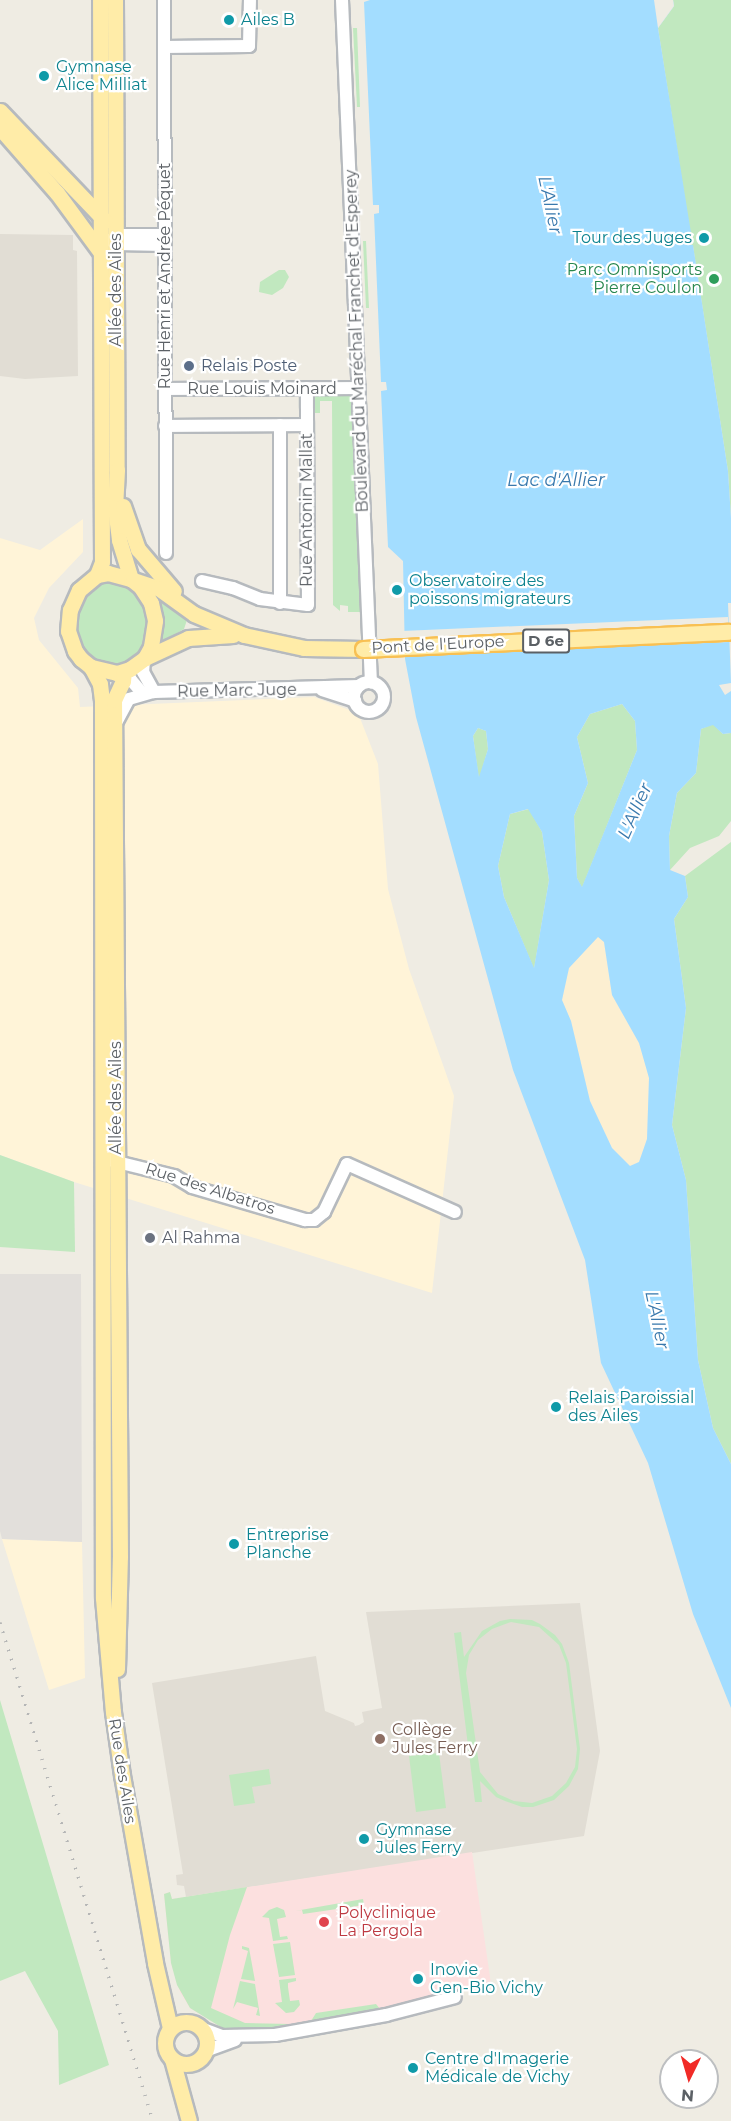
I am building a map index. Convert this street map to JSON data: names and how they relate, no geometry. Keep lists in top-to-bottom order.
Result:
{
  "streets": {
    "main road": [
      "Allée des Ailes",
      "D 6e",
      "Pont de l'Europe",
      "Rue des Ailes"
    ],
    "street": [
      "Rue Henri et Andrée Péquet",
      "Boulevard du Maréchal Franchet d'Esperey",
      "Rue Louis Moinard",
      "Rue Antonin Mallat",
      "Rue Marc Juge",
      "Rue des Albatros"
    ]
  },
  "crossings": [
    ["Rue Henri et Andrée Péquet", "Rue Louis Moinard"],
    ["Rue Henri et Andrée Péquet", "Rue Antonin Mallat"],
    ["Allée des Ailes", "D 6e"],
    ["Allée des Ailes", "Rue Marc Juge"],
    ["Allée des Ailes", "Rue des Albatros"],
    ["Allée des Ailes", "Rue des Ailes"],
    ["Boulevard du Maréchal Franchet d'Esperey", "Rue Louis Moinard"],
    ["Boulevard du Maréchal Franchet d'Esperey", "Rue Marc Juge"],
    ["Rue Louis Moinard", "Rue Antonin Mallat"],
    ["D 6e", "Pont de l'Europe"],
    ["D 6e", "Rue Marc Juge"]
  ],
  "water": ["L'Allier", "Lac d'Allier"],
  "places": [
    "Ailes B",
    "Gymnase Alice Milliat",
    "Tour des Juges",
    "Parc Omnisports Pierre Coulon",
    "Relais Poste",
    "Observatoire des poissons migrateurs",
    "Al Rahma",
    "Relais Paroissial des Ailes",
    "Entreprise Planche",
    "Collège Jules Ferry",
    "Gymnase Jules Ferry",
    "Polyclinique La Pergola",
    "Inovie Gen-Bio Vichy",
    "Centre d'Imagerie Médicale de Vichy"
  ],
  "north": "bottom"
}
